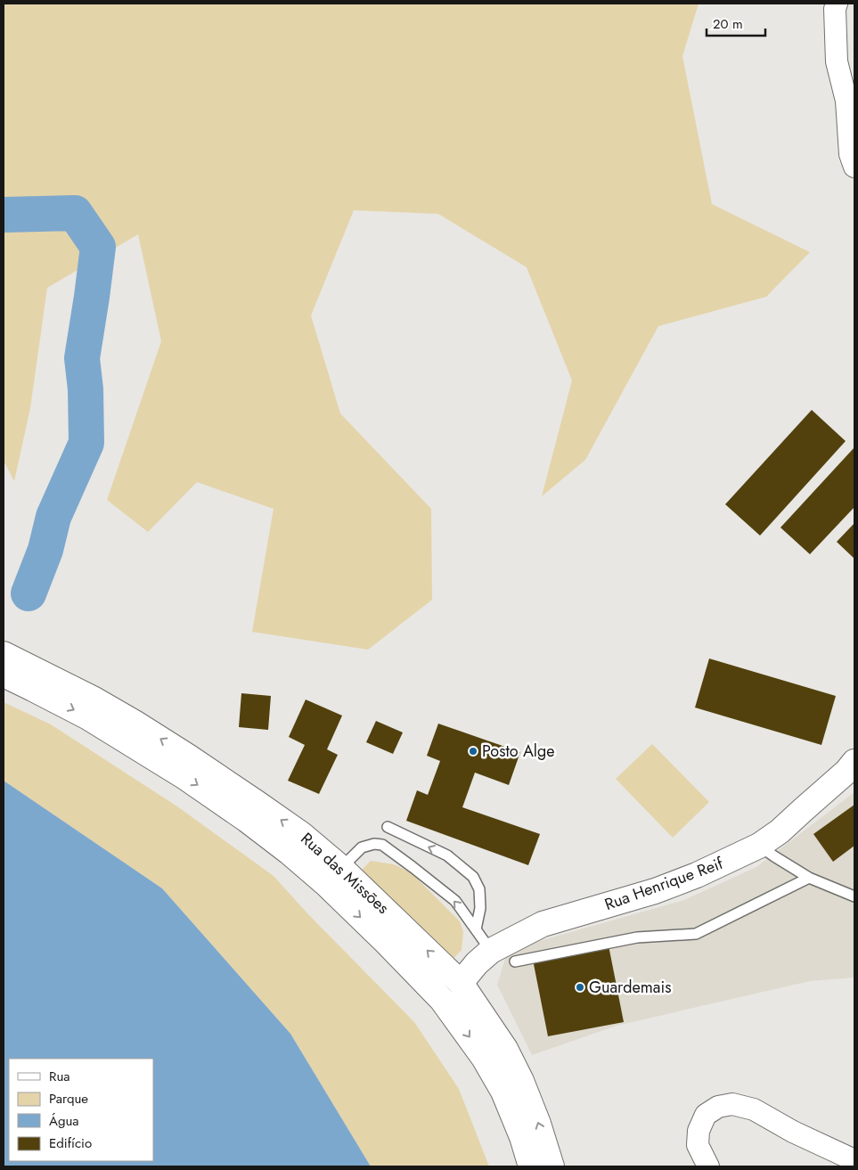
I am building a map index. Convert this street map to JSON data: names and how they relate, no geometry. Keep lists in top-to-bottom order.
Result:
{
  "streets": {
    "main road": ["Rua das Missões", "Rua Henrique Reif"]
  },
  "crossings": [
    ["Rua das Missões", "Rua Henrique Reif"]
  ],
  "places": ["Posto Alge", "Guardemais"],
  "legend": [
    "Rua",
    "Parque",
    "Água",
    "Edifício"
  ],
  "scale_bar": "20 m"
}
